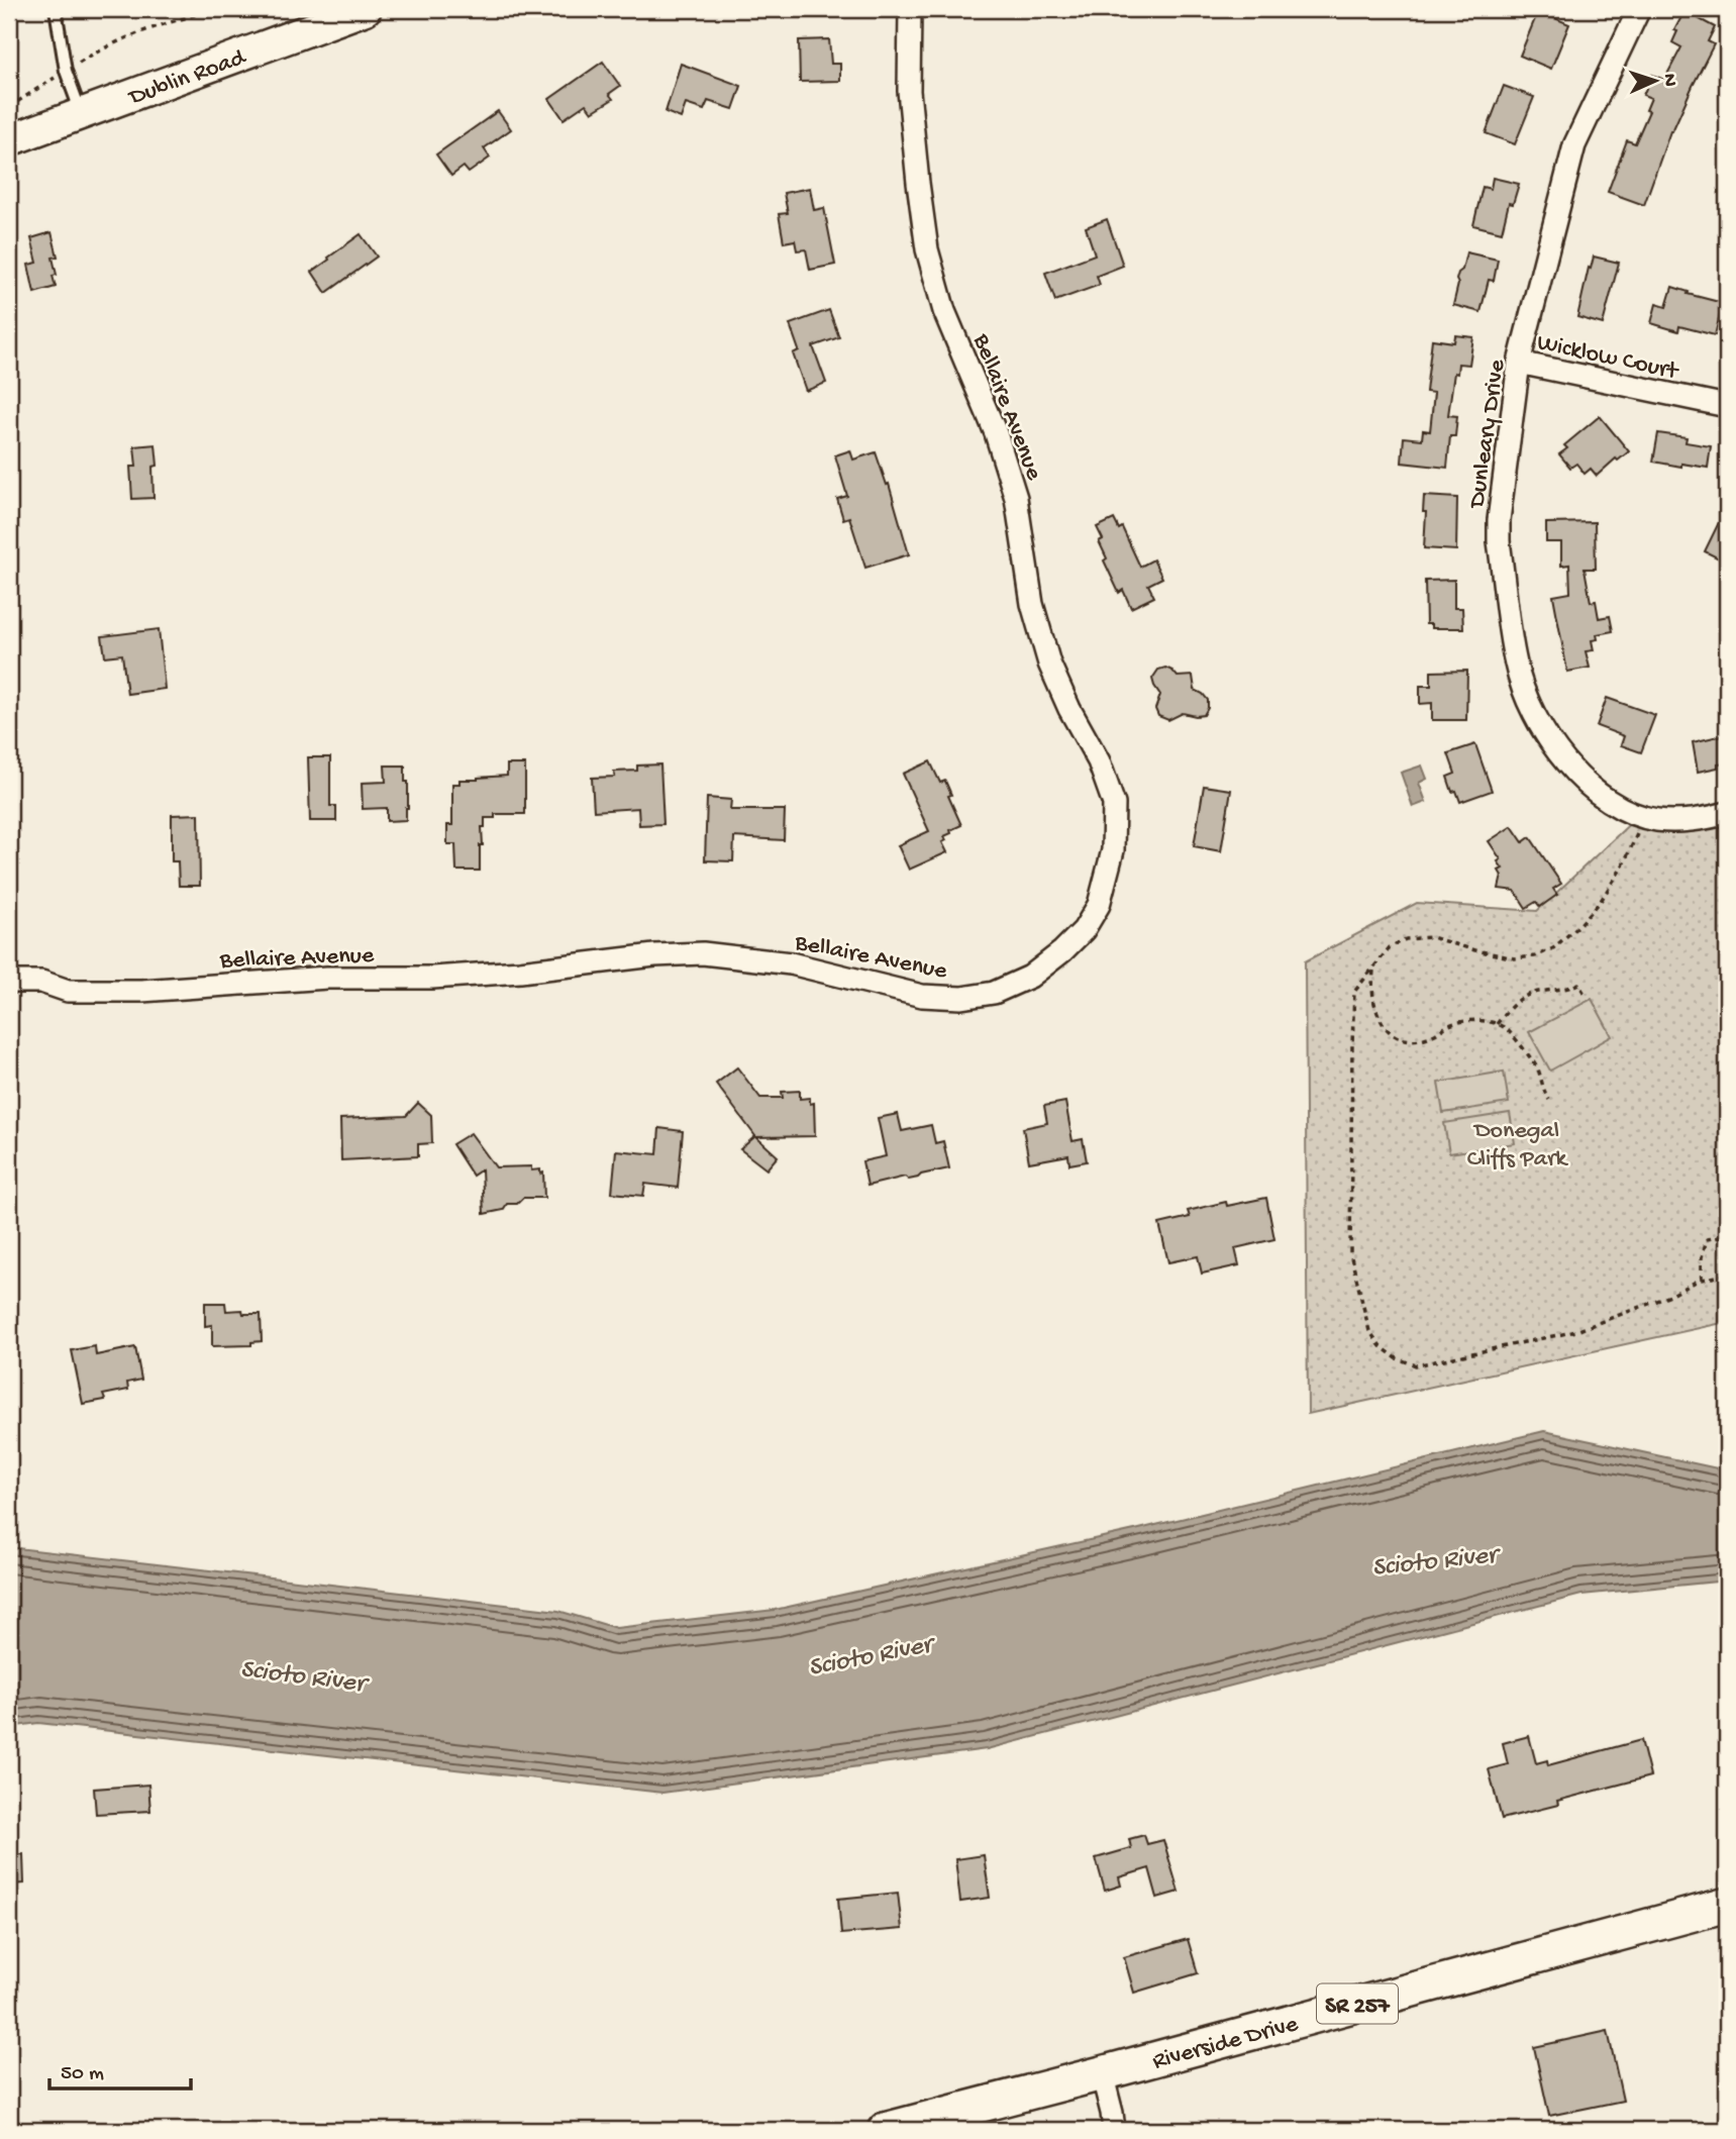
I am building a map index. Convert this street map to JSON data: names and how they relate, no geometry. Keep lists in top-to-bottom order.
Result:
{
  "streets": {
    "main road": ["Dublin Road", "SR 257", "Riverside Drive"],
    "street": ["Wicklow Court", "Bellaire Avenue", "Dunleary Drive"]
  },
  "crossings": [
    ["Wicklow Court", "Dunleary Drive"]
  ],
  "water": ["Scioto River"],
  "parks": ["Donegal Cliffs Park"],
  "scale_bar": "50 m",
  "north": "right"
}
